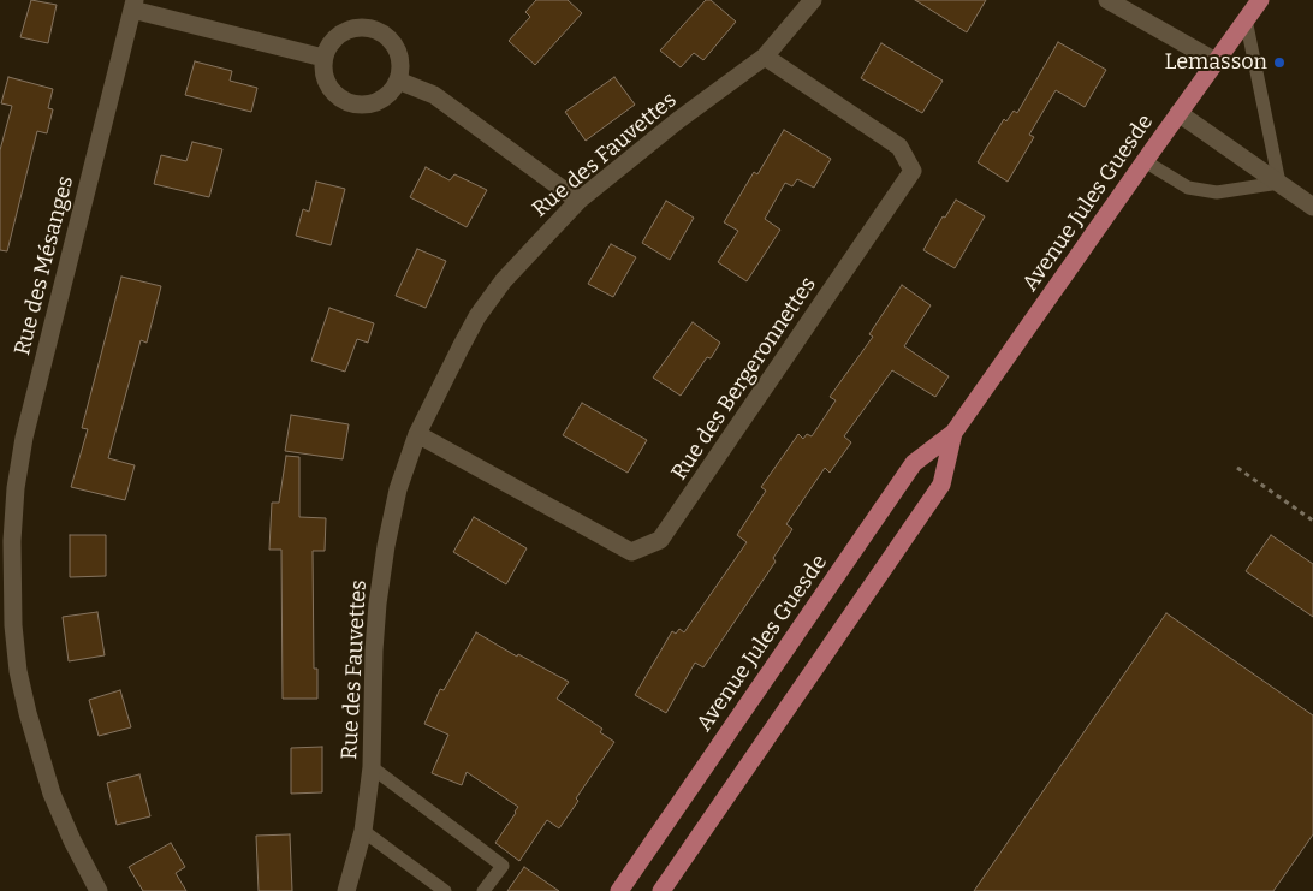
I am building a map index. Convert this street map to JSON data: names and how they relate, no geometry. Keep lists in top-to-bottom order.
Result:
{
  "streets": {
    "main road": ["Avenue Jules Guesde"],
    "street": ["Rue des Fauvettes", "Rue des Mésanges", "Rue des Bergeronnettes"]
  },
  "crossings": [
    ["Rue des Fauvettes", "Rue des Bergeronnettes"]
  ],
  "places": ["Lemasson"]
}
